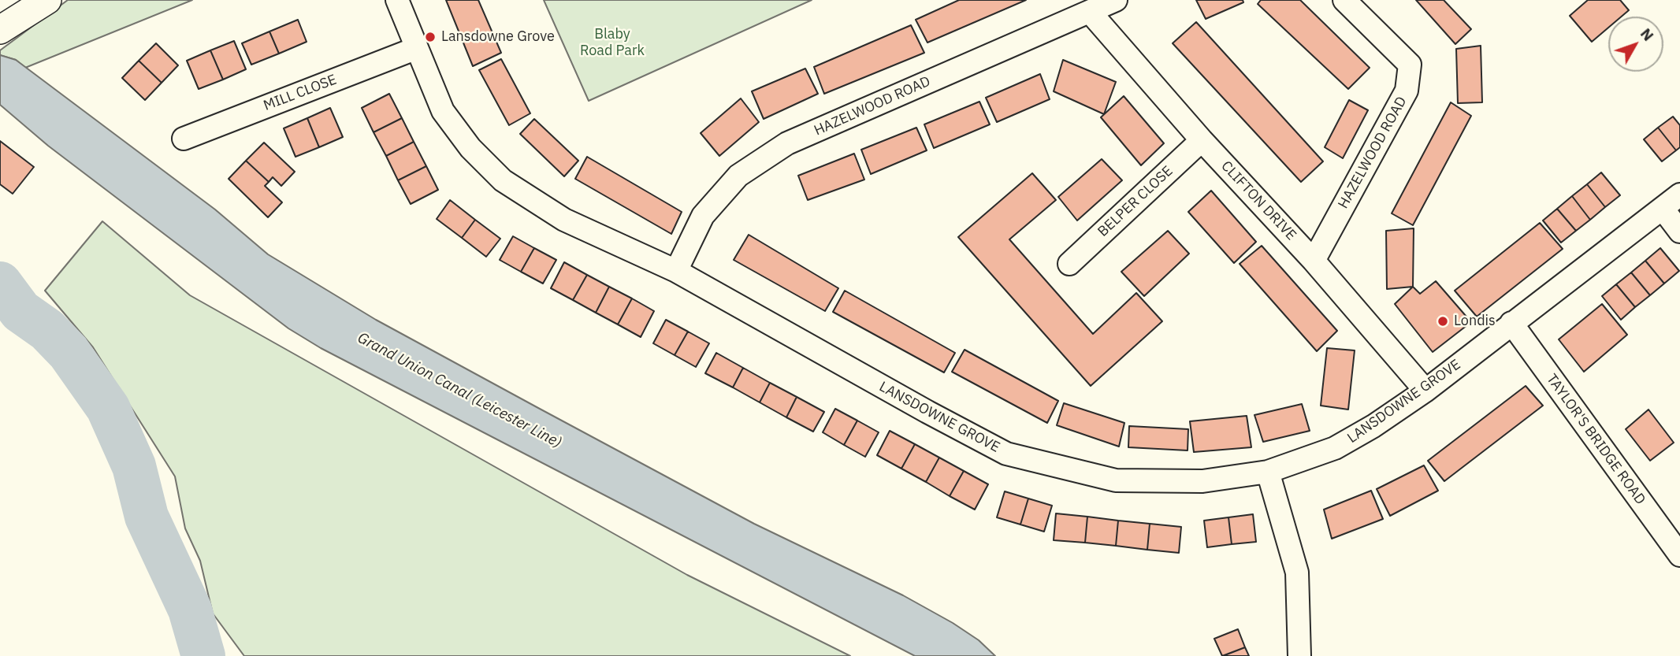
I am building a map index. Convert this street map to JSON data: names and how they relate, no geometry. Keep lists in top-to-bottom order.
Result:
{
  "streets": {
    "street": [
      "MILL CLOSE",
      "HAZELWOOD ROAD",
      "CLIFTON DRIVE",
      "BELPER CLOSE",
      "LANSDOWNE GROVE",
      "TAYLOR'S BRIDGE ROAD"
    ]
  },
  "crossings": [
    ["MILL CLOSE", "LANSDOWNE GROVE"],
    ["HAZELWOOD ROAD", "CLIFTON DRIVE"],
    ["HAZELWOOD ROAD", "LANSDOWNE GROVE"],
    ["CLIFTON DRIVE", "BELPER CLOSE"],
    ["CLIFTON DRIVE", "LANSDOWNE GROVE"],
    ["LANSDOWNE GROVE", "TAYLOR'S BRIDGE ROAD"]
  ],
  "water": ["Grand Union Canal (Leicester Line)"],
  "parks": ["Blaby Road Park"],
  "places": ["Lansdowne Grove", "Londis"],
  "north": "top right"
}
